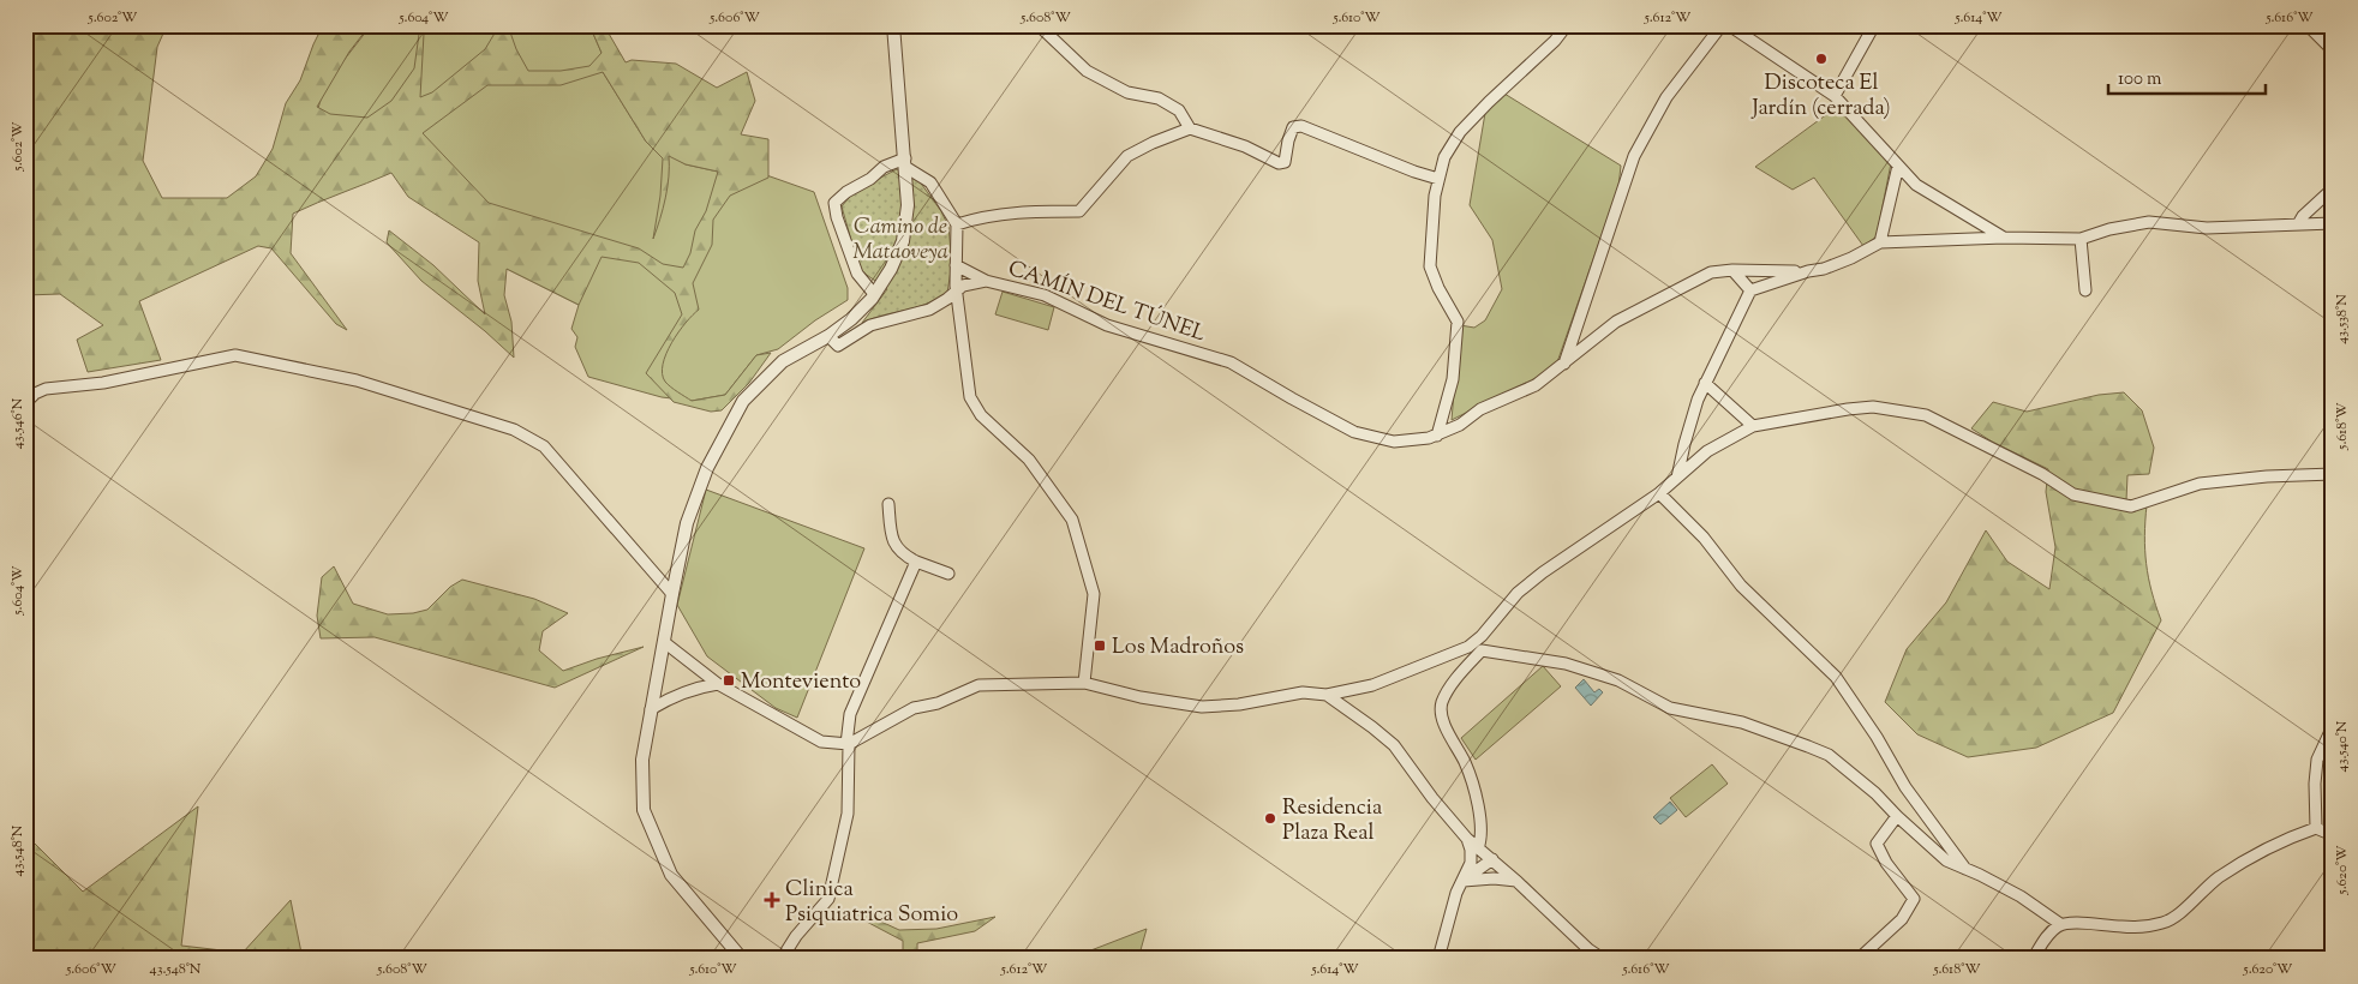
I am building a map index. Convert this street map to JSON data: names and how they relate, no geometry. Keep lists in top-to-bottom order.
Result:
{
  "streets": {
    "street": ["CAMÍN DEL TÚNEL"]
  },
  "parks": ["Camino de Mataoveya"],
  "places": {
    "other": ["Discoteca El Jardín (cerrada)", "Residencia Plaza Real"],
    "transit": ["Los Madroños", "Monteviento"],
    "health": ["Clinica Psiquiatrica Somio"]
  },
  "scale_bar": "100 m",
  "coordinates": [
    "5.602°W",
    "5.604°W",
    "5.606°W",
    "5.608°W",
    "5.610°W",
    "5.612°W",
    "5.614°W",
    "5.616°W",
    "43.538°N",
    "43.546°N",
    "5.618°W",
    "43.540°N",
    "43.548°N",
    "5.620°W"
  ]
}
